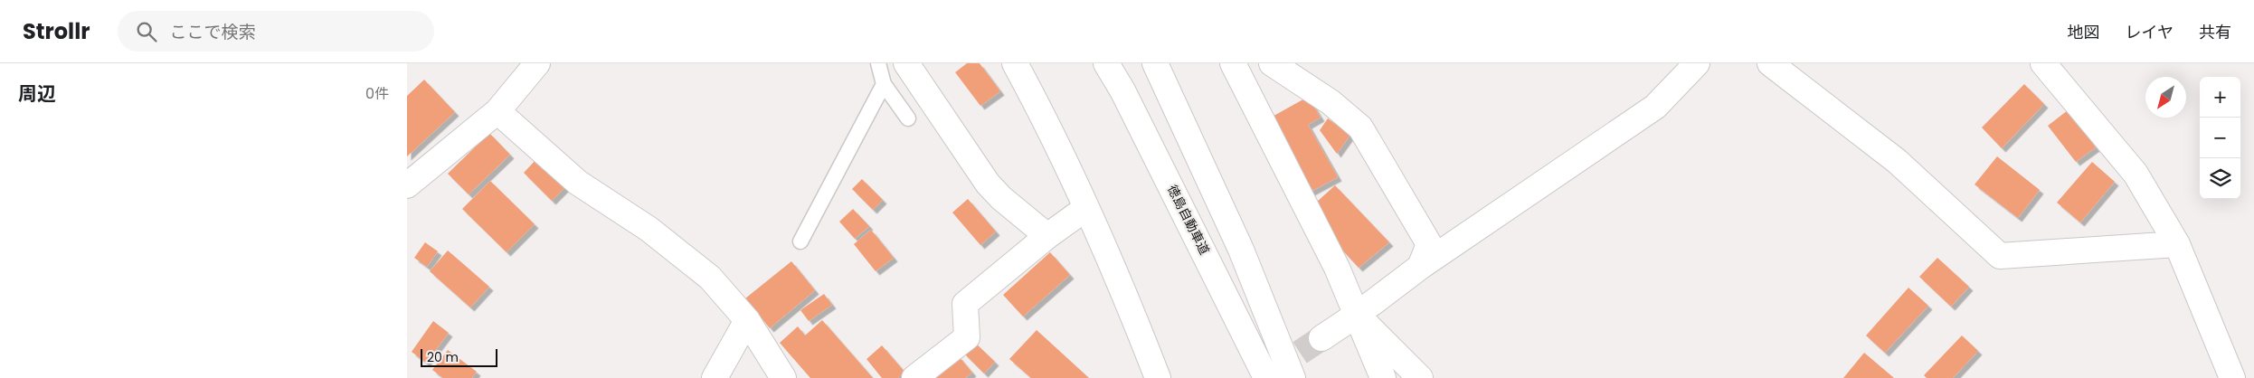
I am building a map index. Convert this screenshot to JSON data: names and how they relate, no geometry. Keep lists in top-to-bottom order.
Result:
{
  "streets": {
    "main road": ["徳島自動車道"]
  },
  "scale_bar": "20 m",
  "north": "bottom left",
  "page": {
    "header": "Strollr",
    "search": "ここで検索",
    "nav": ["地図", "レイヤ", "共有"],
    "heading": ["周辺", "0件"],
    "map_buttons": ["+", "−"],
    "scale": "20 m"
  }
}
